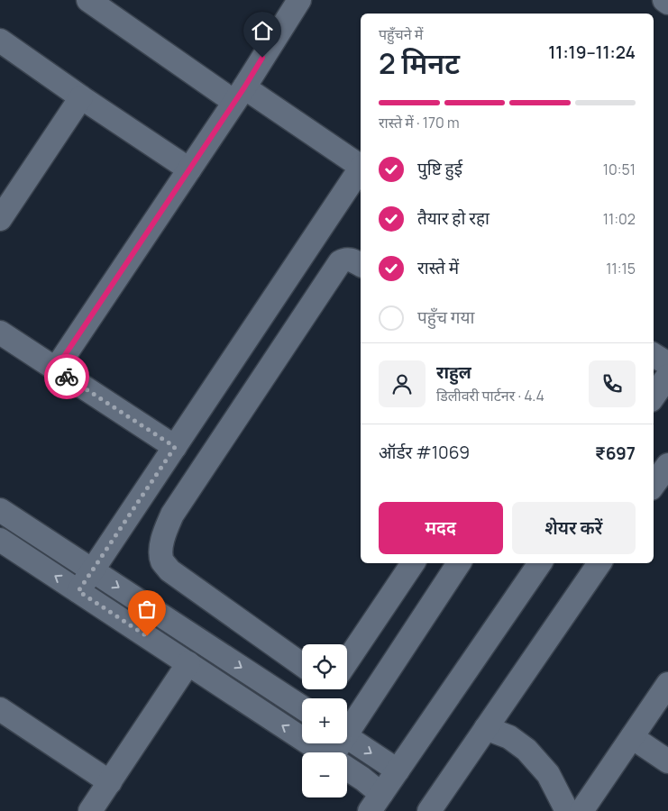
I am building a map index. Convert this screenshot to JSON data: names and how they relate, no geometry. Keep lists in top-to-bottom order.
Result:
{
  "page": {
    "heading": ["2 मिनट", "पहुँचने में", "11:19–11:24"],
    "panel": [
      "राहुल",
      "डिलीवरी पार्टनर · 4.4",
      "ऑर्डर #1069",
      "₹697"
    ],
    "bar": "रास्ते में · 170 m",
    "list": [
      ["पुष्टि हुई", "10:51"],
      ["तैयार हो रहा", "11:02"],
      ["रास्ते में", "11:15"],
      "पहुँच गया"
    ],
    "buttons": ["मदद", "शेयर करें"],
    "map_buttons": ["+", "−"]
  }
}
